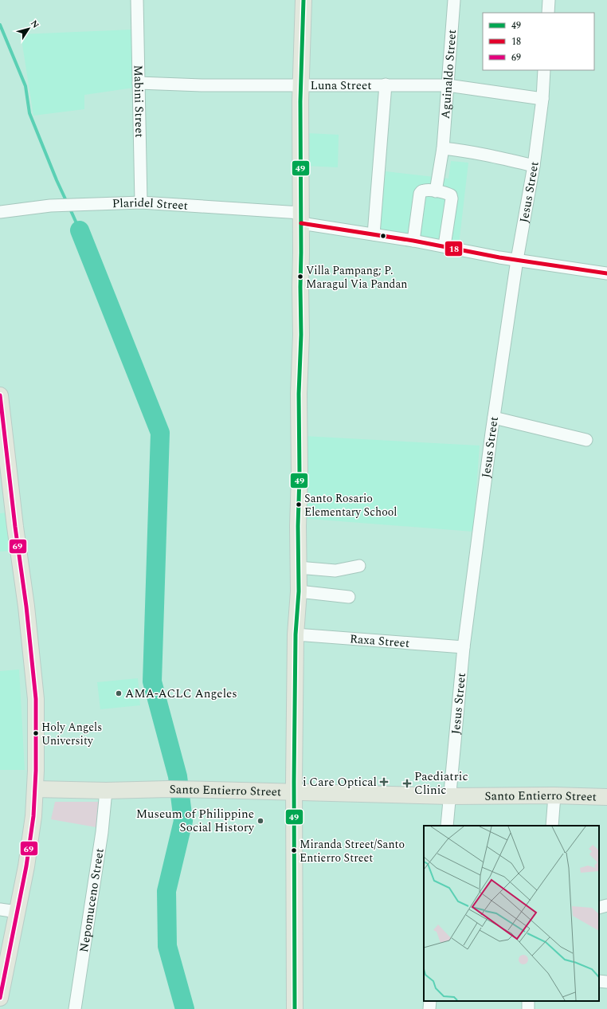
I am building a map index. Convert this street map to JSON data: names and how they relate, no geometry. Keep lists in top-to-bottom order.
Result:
{
  "streets": {
    "main road": ["Santo Entierro Street"],
    "street": [
      "Aguinaldo Street",
      "Luna Street",
      "Mabini Street",
      "Jesus Street",
      "Plaridel Street",
      "Raxa Street",
      "Nepomuceno Street"
    ]
  },
  "crossings": [
    ["Aguinaldo Street", "Luna Street"],
    ["Luna Street", "Mabini Street"],
    ["Luna Street", "Jesus Street"],
    ["Mabini Street", "Plaridel Street"],
    ["Jesus Street", "Plaridel Street"],
    ["Jesus Street", "Raxa Street"],
    ["Jesus Street", "Santo Entierro Street"],
    ["Santo Entierro Street", "Nepomuceno Street"]
  ],
  "places": {
    "other": [
      "Villa Pampang; P. Maragul Via Pandan",
      "Santo Rosario Elementary School",
      "AMA-ACLC Angeles",
      "Holy Angels University",
      "Museum of Philippine Social History",
      "Miranda Street/Santo Entierro Street"
    ],
    "health": ["i Care Optical", "Paediatric Clinic"]
  },
  "lines": ["transit line 49", "transit line 18", "transit line 69"],
  "legend": ["49", "18", "69"],
  "north": "top right"
}
